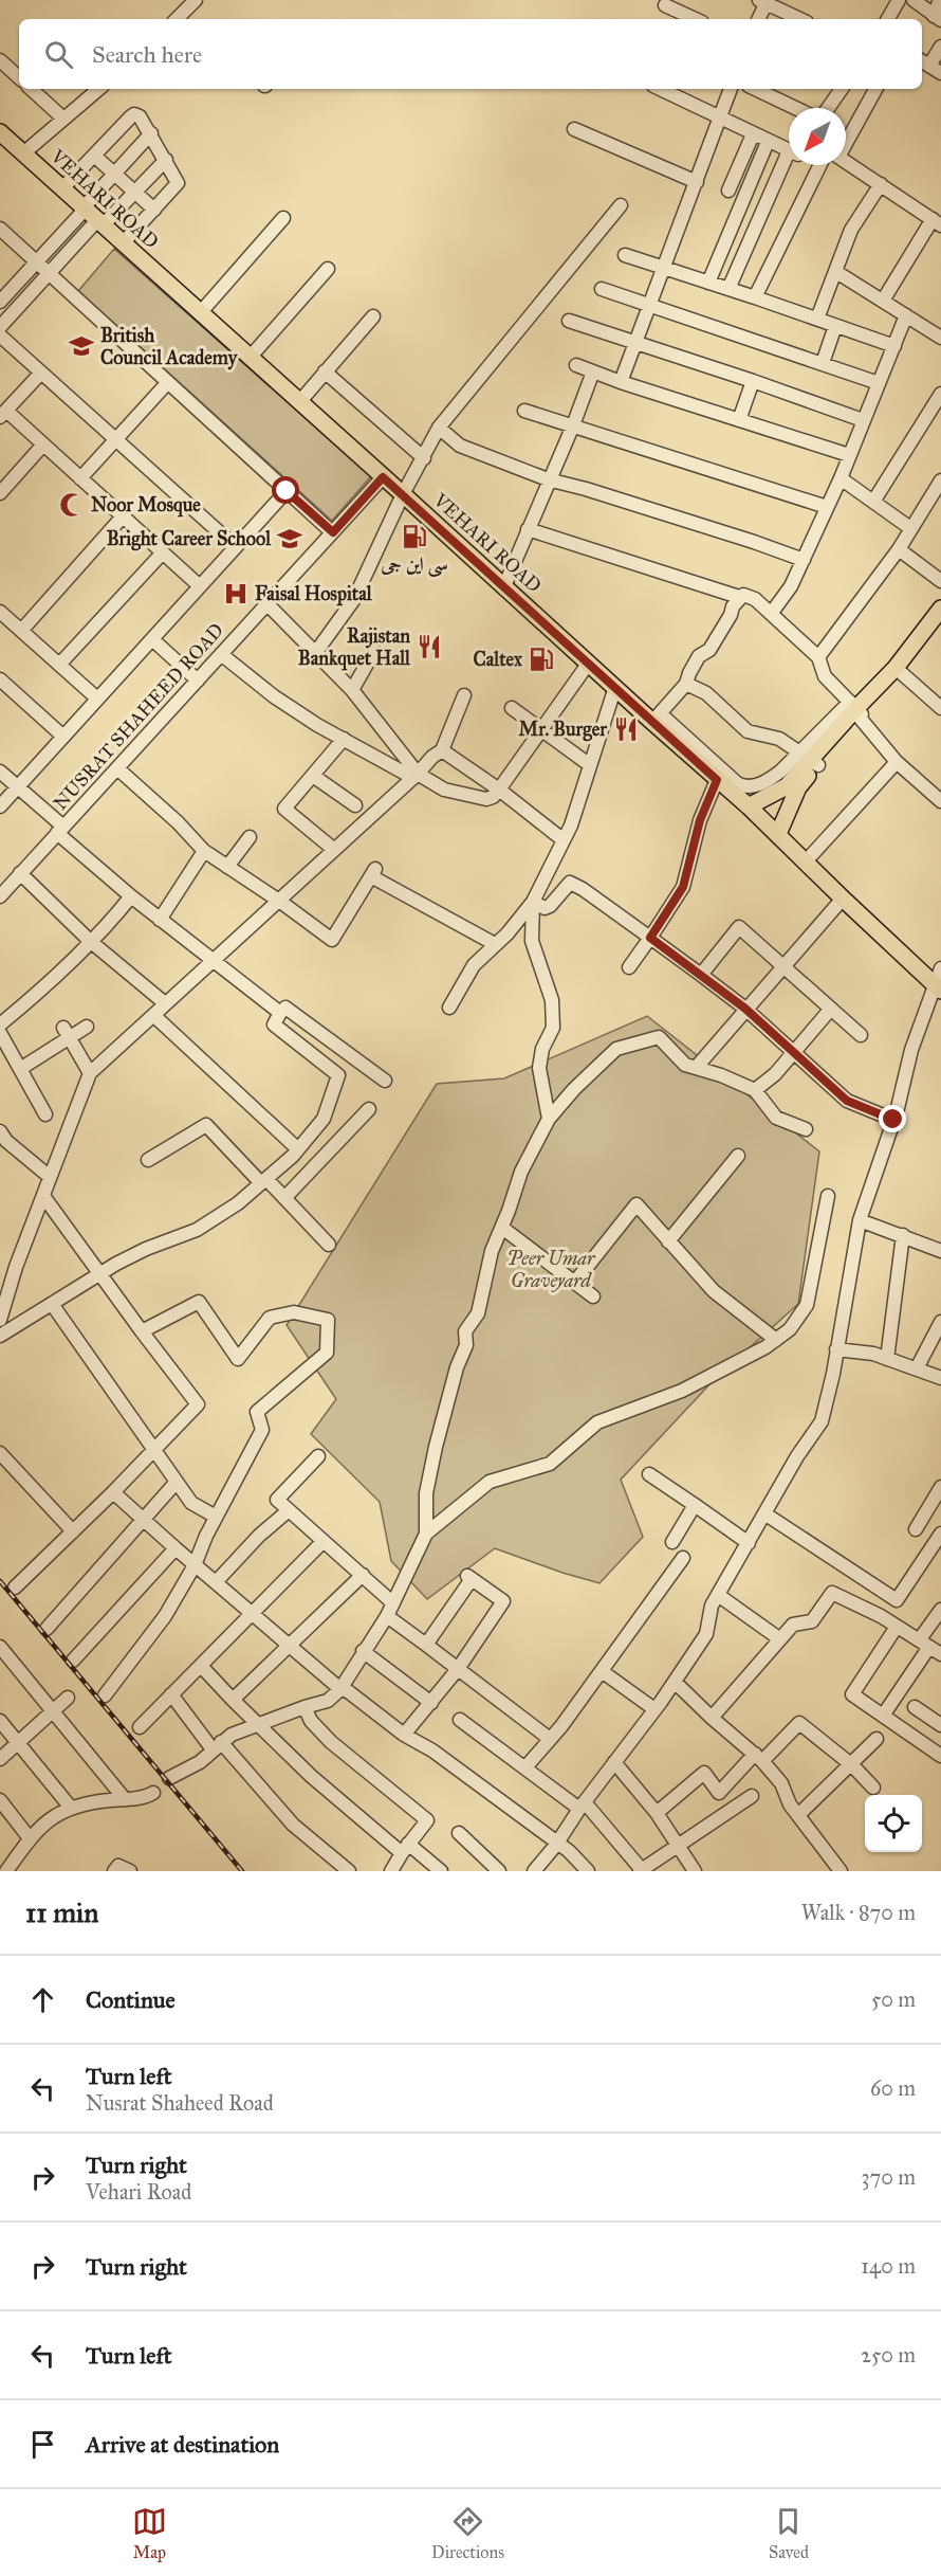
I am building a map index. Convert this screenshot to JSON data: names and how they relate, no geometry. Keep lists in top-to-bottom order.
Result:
{
  "streets": {
    "main road": ["VEHARI ROAD"],
    "street": ["NUSRAT SHAHEED ROAD"]
  },
  "crossings": [
    ["VEHARI ROAD", "NUSRAT SHAHEED ROAD"]
  ],
  "parks": ["Peer Umar Graveyard"],
  "places": {
    "school or university": ["British Council Academy", "Bright Career School"],
    "mosque": ["Noor Mosque"],
    "fuel station": ["سی این جی", "Caltex"],
    "hospital": ["Faisal Hospital"],
    "restaurant": ["Rajistan Bankquet Hall", "Mr. Burger"]
  },
  "north": "bottom left",
  "page": {
    "search": "Search here",
    "heading": ["11 min", "Walk · 870 m"],
    "list": [
      ["Continue", "50 m"],
      ["Turn left", "Nusrat Shaheed Road", "60 m"],
      ["Turn right", "Vehari Road", "370 m"],
      ["Turn right", "140 m"],
      ["Turn left", "250 m"],
      "Arrive at destination"
    ],
    "nav": ["Map", "Directions", "Saved"]
  }
}
